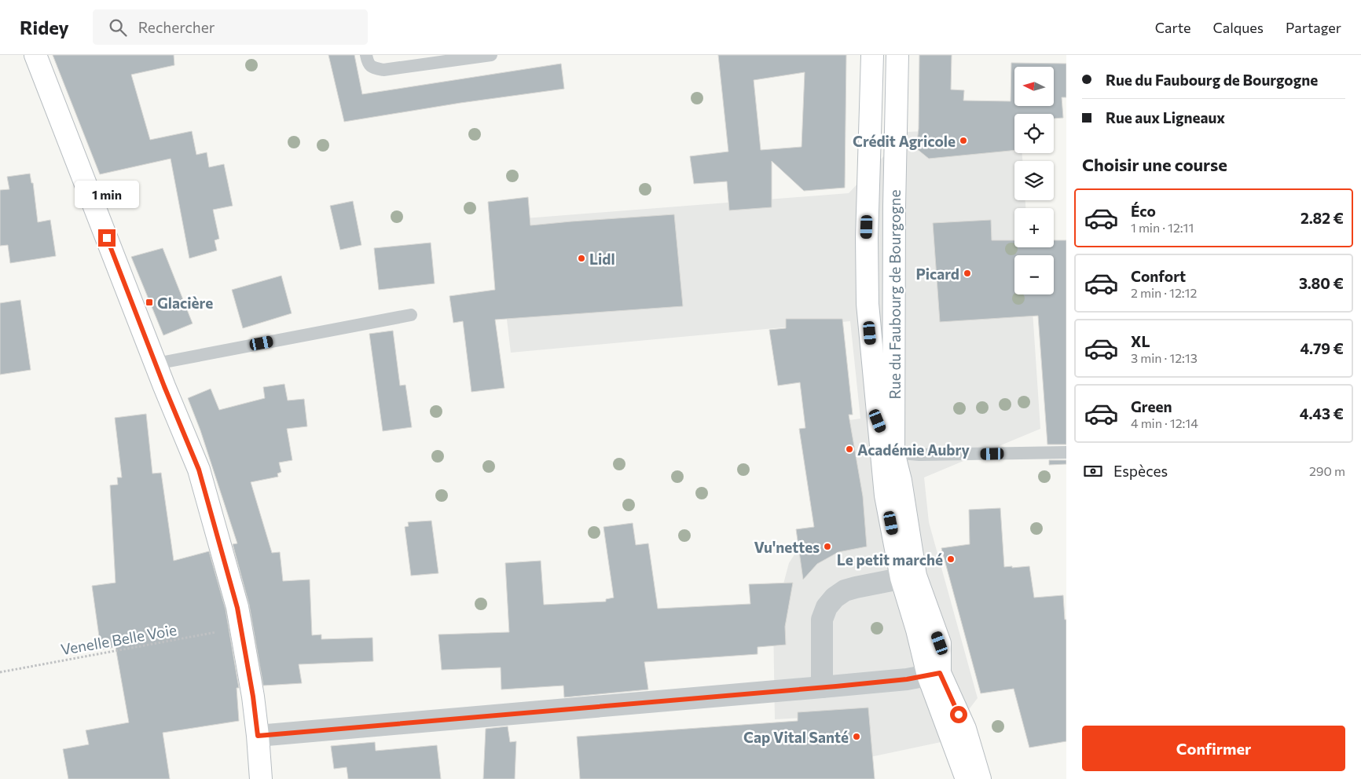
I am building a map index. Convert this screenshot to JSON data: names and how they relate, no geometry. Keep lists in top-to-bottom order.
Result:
{
  "streets": {
    "main road": ["Rue du Faubourg de Bourgogne"],
    "path": ["Venelle Belle Voie"]
  },
  "places": {
    "other": [
      "Crédit Agricole",
      "Lidl",
      "Picard",
      "Académie Aubry",
      "Vu'nettes",
      "Le petit marché",
      "Cap Vital Santé"
    ],
    "transit": ["Glacière"]
  },
  "north": "left",
  "page": {
    "header": "Ridey",
    "search": "Rechercher",
    "nav": ["Carte", "Calques", "Partager"],
    "banner": ["Rue du Faubourg de Bourgogne", "Rue aux Ligneaux"],
    "map_buttons": ["+", "−"],
    "heading": "Choisir une course",
    "bubble": "1 min",
    "list": [
      {
        "name": "Éco",
        "note": "1 min · 12:11",
        "value": "2.82 €"
      },
      {
        "name": "Confort",
        "note": "2 min · 12:12",
        "value": "3.80 €"
      },
      {
        "name": "XL",
        "note": "3 min · 12:13",
        "value": "4.79 €"
      },
      {
        "name": "Green",
        "note": "4 min · 12:14",
        "value": "4.43 €"
      }
    ],
    "pay": ["Espèces", "290 m"],
    "buttons": "Confirmer"
  }
}
